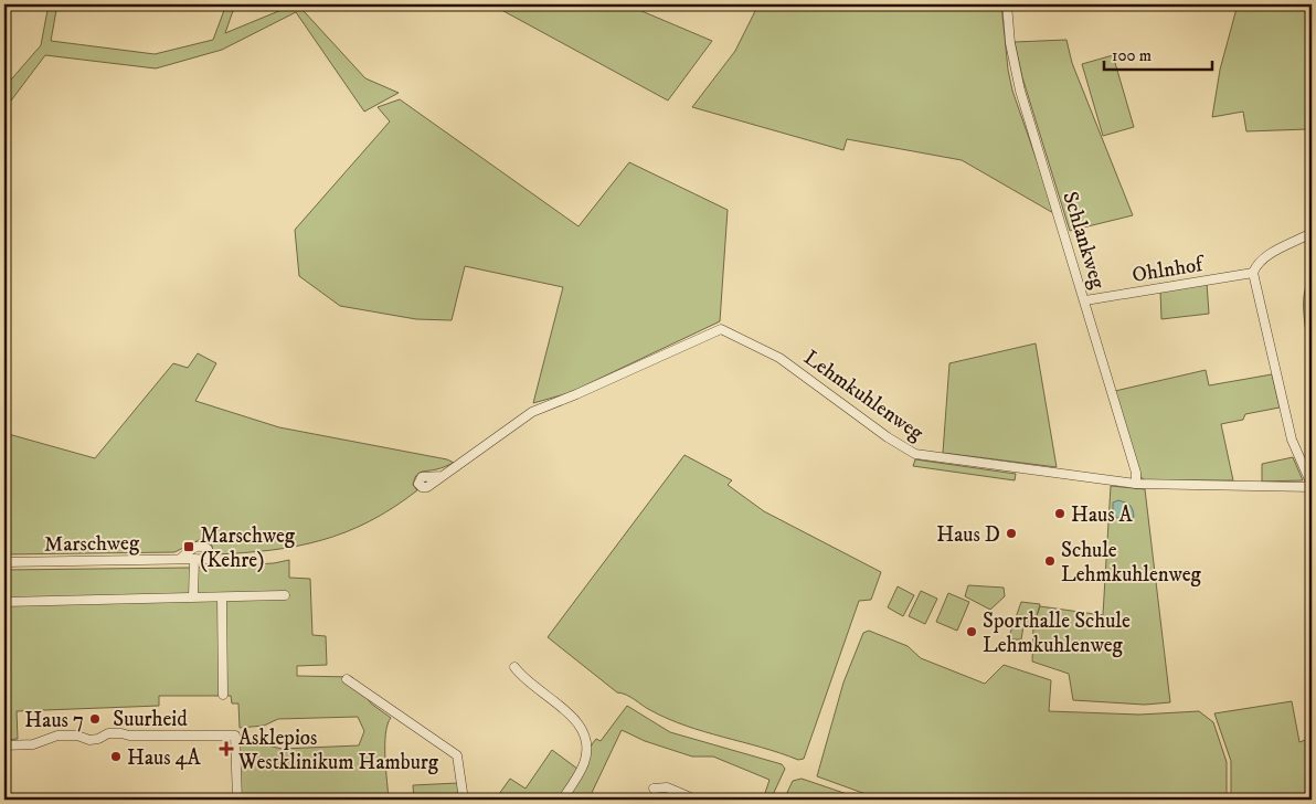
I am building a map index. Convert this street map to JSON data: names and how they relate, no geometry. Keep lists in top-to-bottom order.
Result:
{
  "streets": {
    "street": [
      "Schlankweg",
      "Ohlnhof",
      "Lehmkuhlenweg",
      "Marschweg",
      "Suurheid"
    ]
  },
  "crossings": [
    ["Schlankweg", "Ohlnhof"],
    ["Schlankweg", "Lehmkuhlenweg"]
  ],
  "places": {
    "other": [
      "Haus A",
      "Haus D",
      "Schule Lehmkuhlenweg",
      "Sporthalle Schule Lehmkuhlenweg",
      "Haus 7",
      "Haus 4A"
    ],
    "transit": ["Marschweg (Kehre)"],
    "health": ["Asklepios Westklinikum Hamburg"]
  },
  "scale_bar": "100 m"
}
